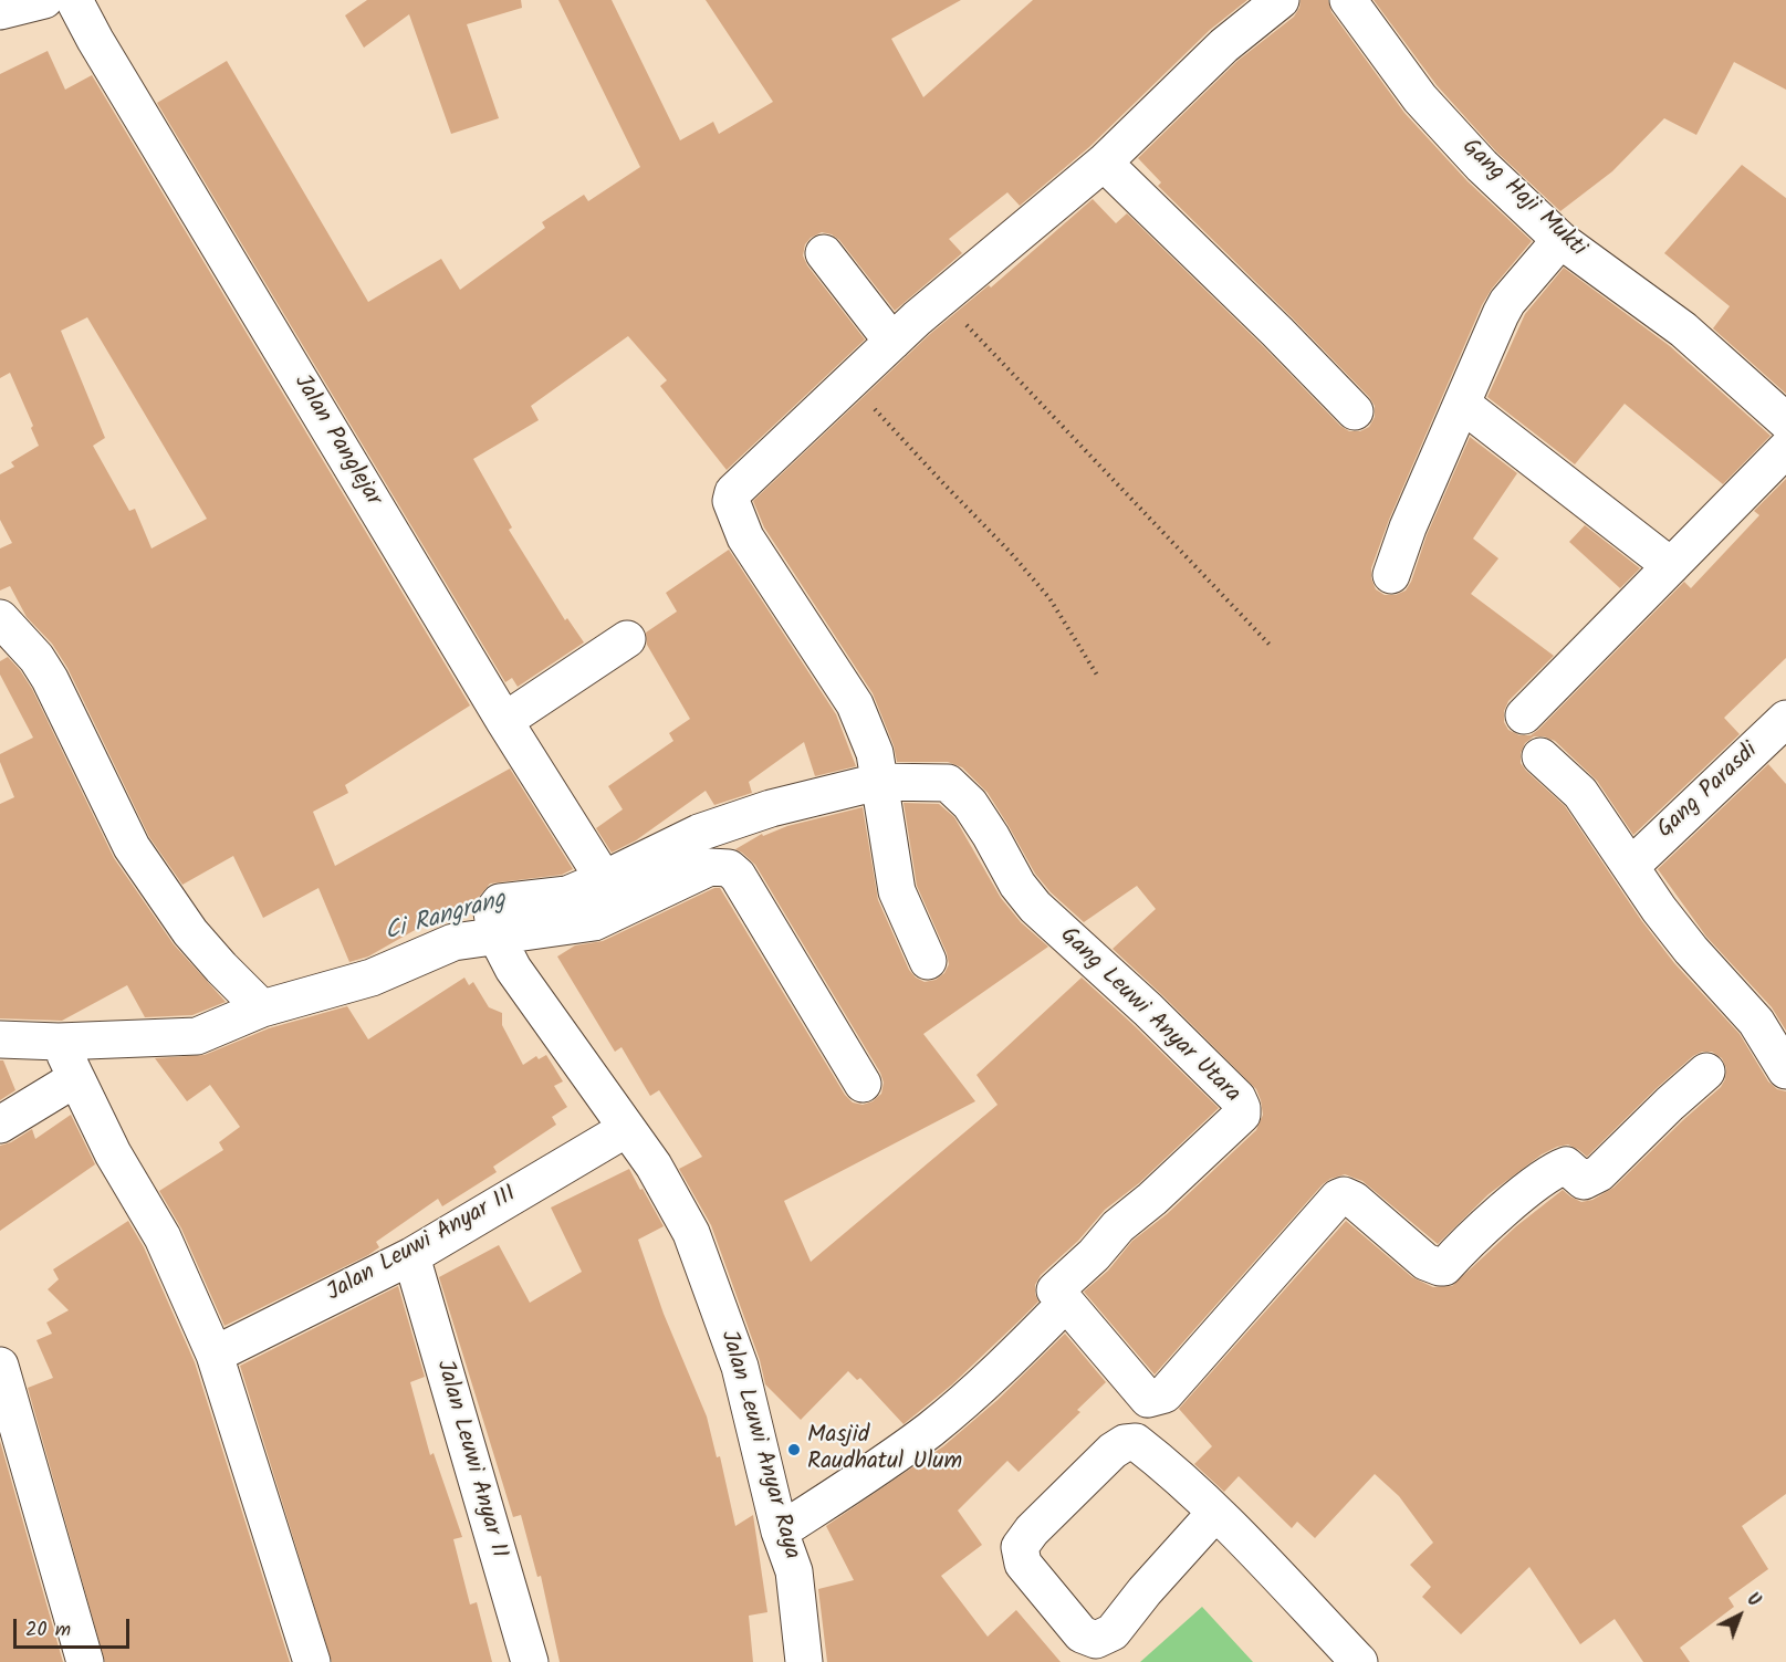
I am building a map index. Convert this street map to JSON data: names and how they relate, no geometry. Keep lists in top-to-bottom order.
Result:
{
  "streets": {
    "street": [
      "Gang Haji Mukti",
      "Jalan Panglejar",
      "Gang Parasdi",
      "Gang Leuwi Anyar Utara",
      "Jalan Leuwi Anyar III",
      "Jalan Leuwi Anyar Raya",
      "Jalan Leuwi Anyar II"
    ]
  },
  "crossings": [
    ["Jalan Leuwi Anyar III", "Jalan Leuwi Anyar Raya"],
    ["Jalan Leuwi Anyar III", "Jalan Leuwi Anyar II"]
  ],
  "water": ["Ci Rangrang"],
  "places": ["Masjid Raudhatul Ulum"],
  "scale_bar": "20 m",
  "north": "top right"
}
